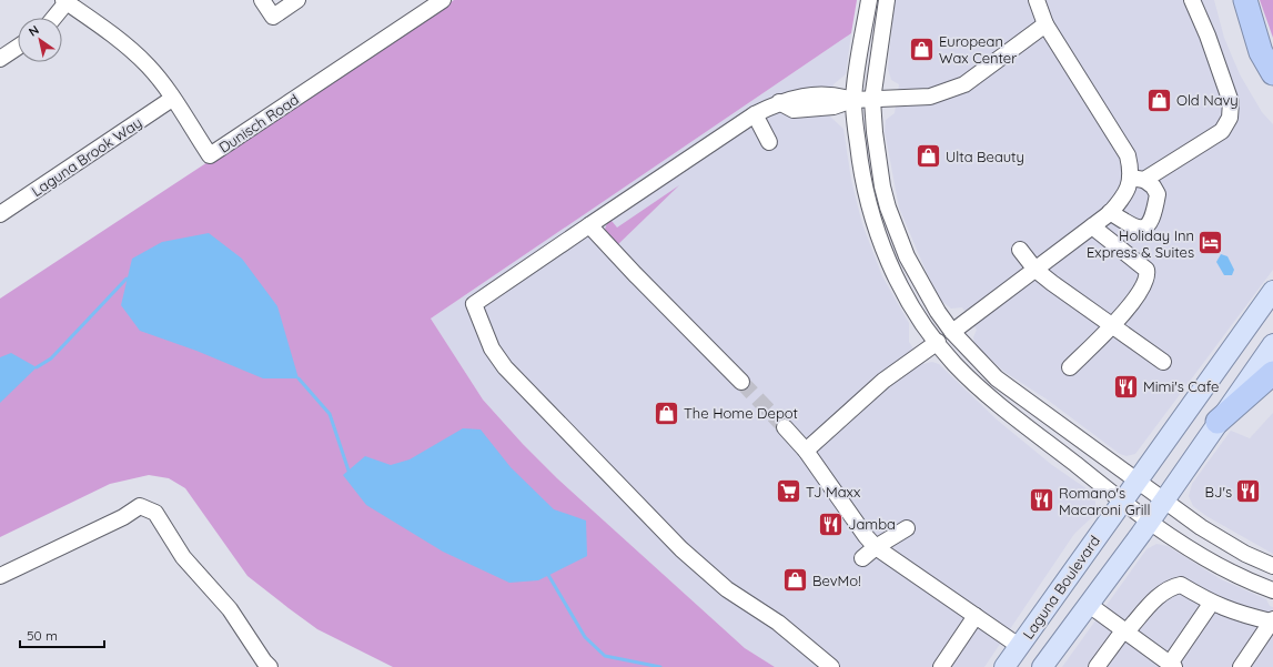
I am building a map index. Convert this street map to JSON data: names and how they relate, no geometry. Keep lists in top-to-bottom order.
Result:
{
  "streets": {
    "main road": ["Laguna Boulevard"],
    "street": ["Dunisch Road", "Laguna Brook Way"]
  },
  "crossings": [
    ["Dunisch Road", "Laguna Brook Way"]
  ],
  "places": {
    "shop": [
      "European Wax Center",
      "Old Navy",
      "Ulta Beauty",
      "The Home Depot",
      "BevMo!"
    ],
    "hotel": ["Holiday Inn Express & Suites"],
    "restaurant": [
      "Mimi's Cafe",
      "BJ's",
      "Romano's Macaroni Grill",
      "Jamba"
    ],
    "supermarket": ["TJ Maxx"]
  },
  "scale_bar": "50 m",
  "north": "top left"
}
